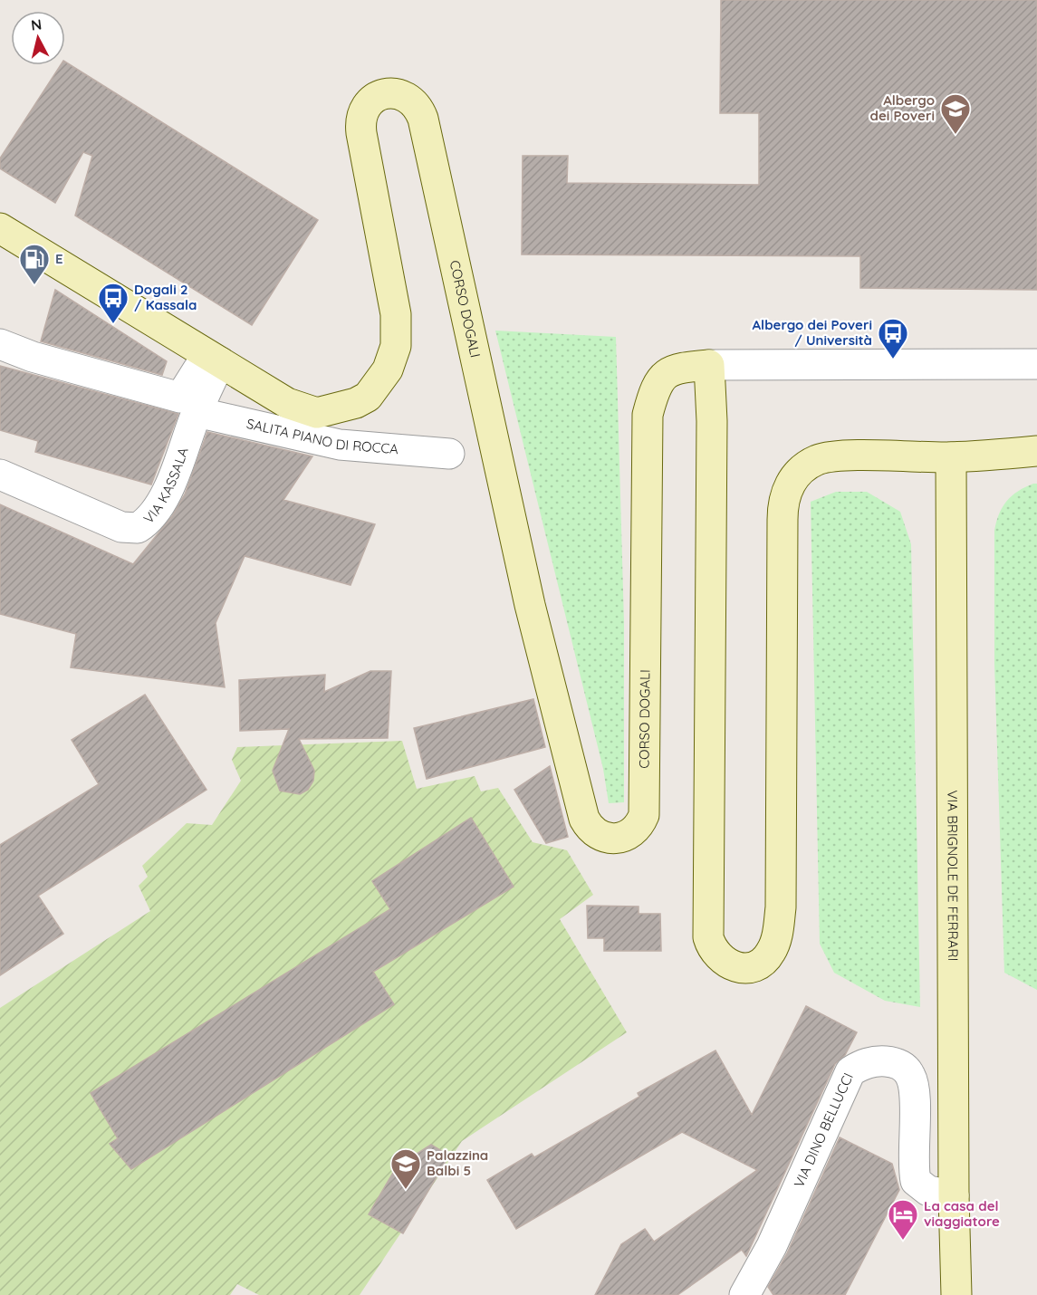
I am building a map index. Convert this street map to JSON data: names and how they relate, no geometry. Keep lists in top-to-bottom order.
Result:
{
  "streets": {
    "street": [
      "CORSO DOGALI",
      "SALITA PIANO DI ROCCA",
      "VIA KASSALA",
      "VIA BRIGNOLE DE FERRARI",
      "VIA DINO BELLUCCI"
    ]
  },
  "crossings": [
    ["CORSO DOGALI", "VIA KASSALA"],
    ["SALITA PIANO DI ROCCA", "VIA KASSALA"],
    ["VIA BRIGNOLE DE FERRARI", "VIA DINO BELLUCCI"]
  ],
  "places": {
    "school or university": ["Albergo dei Poveri", "Palazzina Balbi 5"],
    "fuel station": ["E"],
    "bus stop": ["Dogali 2 / Kassala", "Albergo dei Poveri / Università"],
    "hotel": ["La casa del viaggiatore"]
  },
  "north": "top"
}
